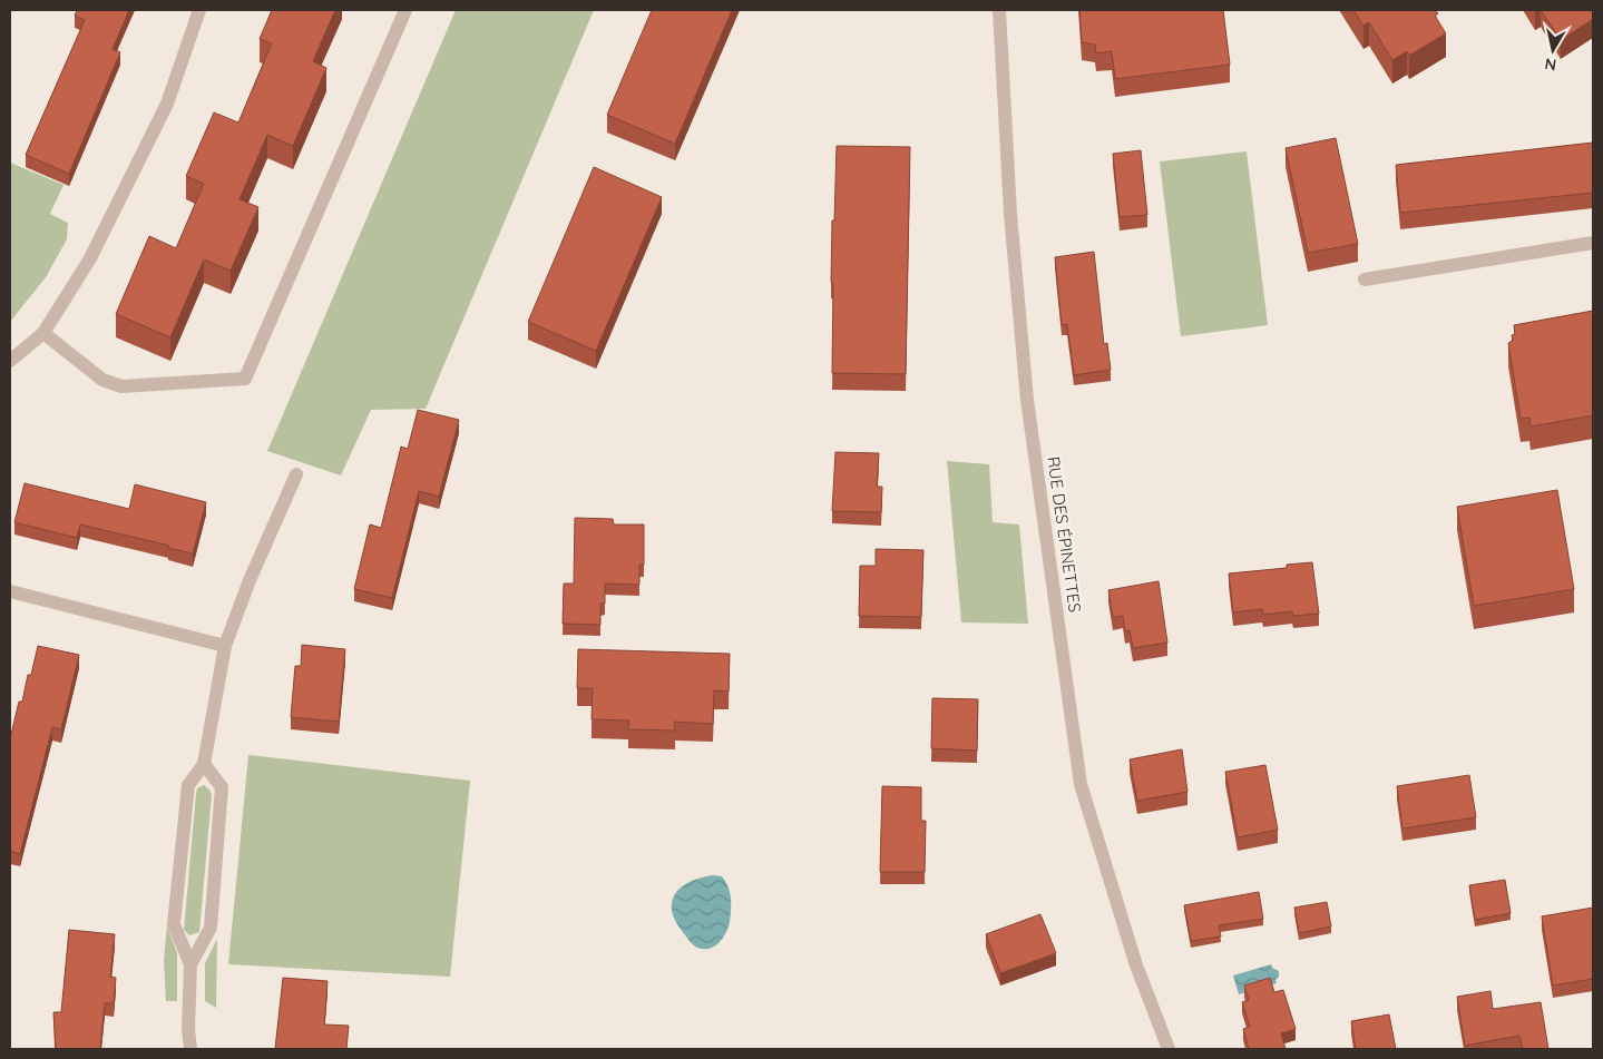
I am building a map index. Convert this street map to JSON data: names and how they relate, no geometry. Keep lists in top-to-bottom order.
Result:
{
  "streets": {
    "street": ["RUE DES ÉPINETTES"]
  },
  "north": "bottom"
}
